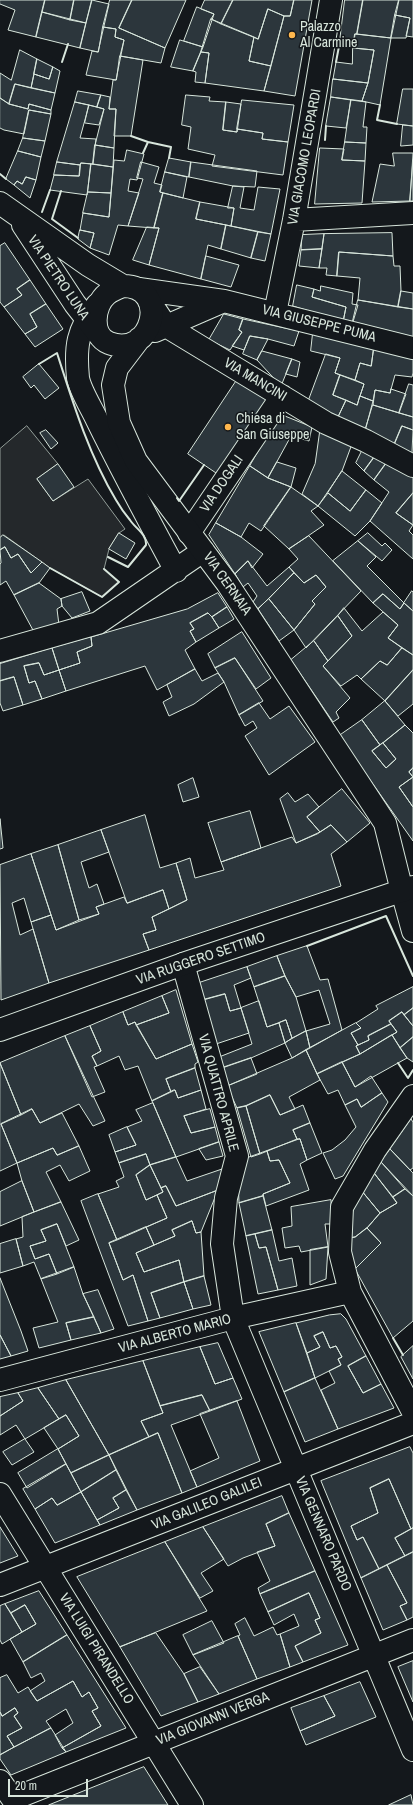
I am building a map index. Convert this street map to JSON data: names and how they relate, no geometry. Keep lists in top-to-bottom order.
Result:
{
  "streets": {
    "street": [
      "VIA GIACOMO LEOPARDI",
      "VIA PIETRO LUNA",
      "VIA GIUSEPPE PUMA",
      "VIA MANCINI",
      "VIA DOGALI",
      "VIA CERNAIA",
      "VIA RUGGERO SETTIMO",
      "VIA QUATTRO APRILE",
      "VIA ALBERTO MARIO",
      "VIA GALILEO GALILEI",
      "VIA GENNARO PARDO",
      "VIA LUIGI PIRANDELLO",
      "VIA GIOVANNI VERGA"
    ]
  },
  "crossings": [
    ["VIA GIACOMO LEOPARDI", "VIA GIUSEPPE PUMA"],
    ["VIA PIETRO LUNA", "VIA GIUSEPPE PUMA"],
    ["VIA PIETRO LUNA", "VIA MANCINI"],
    ["VIA PIETRO LUNA", "VIA CERNAIA"],
    ["VIA GIUSEPPE PUMA", "VIA MANCINI"],
    ["VIA GIUSEPPE PUMA", "VIA CERNAIA"],
    ["VIA MANCINI", "VIA DOGALI"],
    ["VIA MANCINI", "VIA CERNAIA"],
    ["VIA DOGALI", "VIA CERNAIA"],
    ["VIA CERNAIA", "VIA RUGGERO SETTIMO"],
    ["VIA RUGGERO SETTIMO", "VIA QUATTRO APRILE"],
    ["VIA QUATTRO APRILE", "VIA ALBERTO MARIO"],
    ["VIA QUATTRO APRILE", "VIA GENNARO PARDO"],
    ["VIA ALBERTO MARIO", "VIA GENNARO PARDO"],
    ["VIA GALILEO GALILEI", "VIA GENNARO PARDO"],
    ["VIA GALILEO GALILEI", "VIA LUIGI PIRANDELLO"],
    ["VIA GENNARO PARDO", "VIA GIOVANNI VERGA"],
    ["VIA LUIGI PIRANDELLO", "VIA GIOVANNI VERGA"]
  ],
  "places": ["Palazzo Al Carmine", "Chiesa di San Giuseppe"],
  "scale_bar": "20 m"
}
